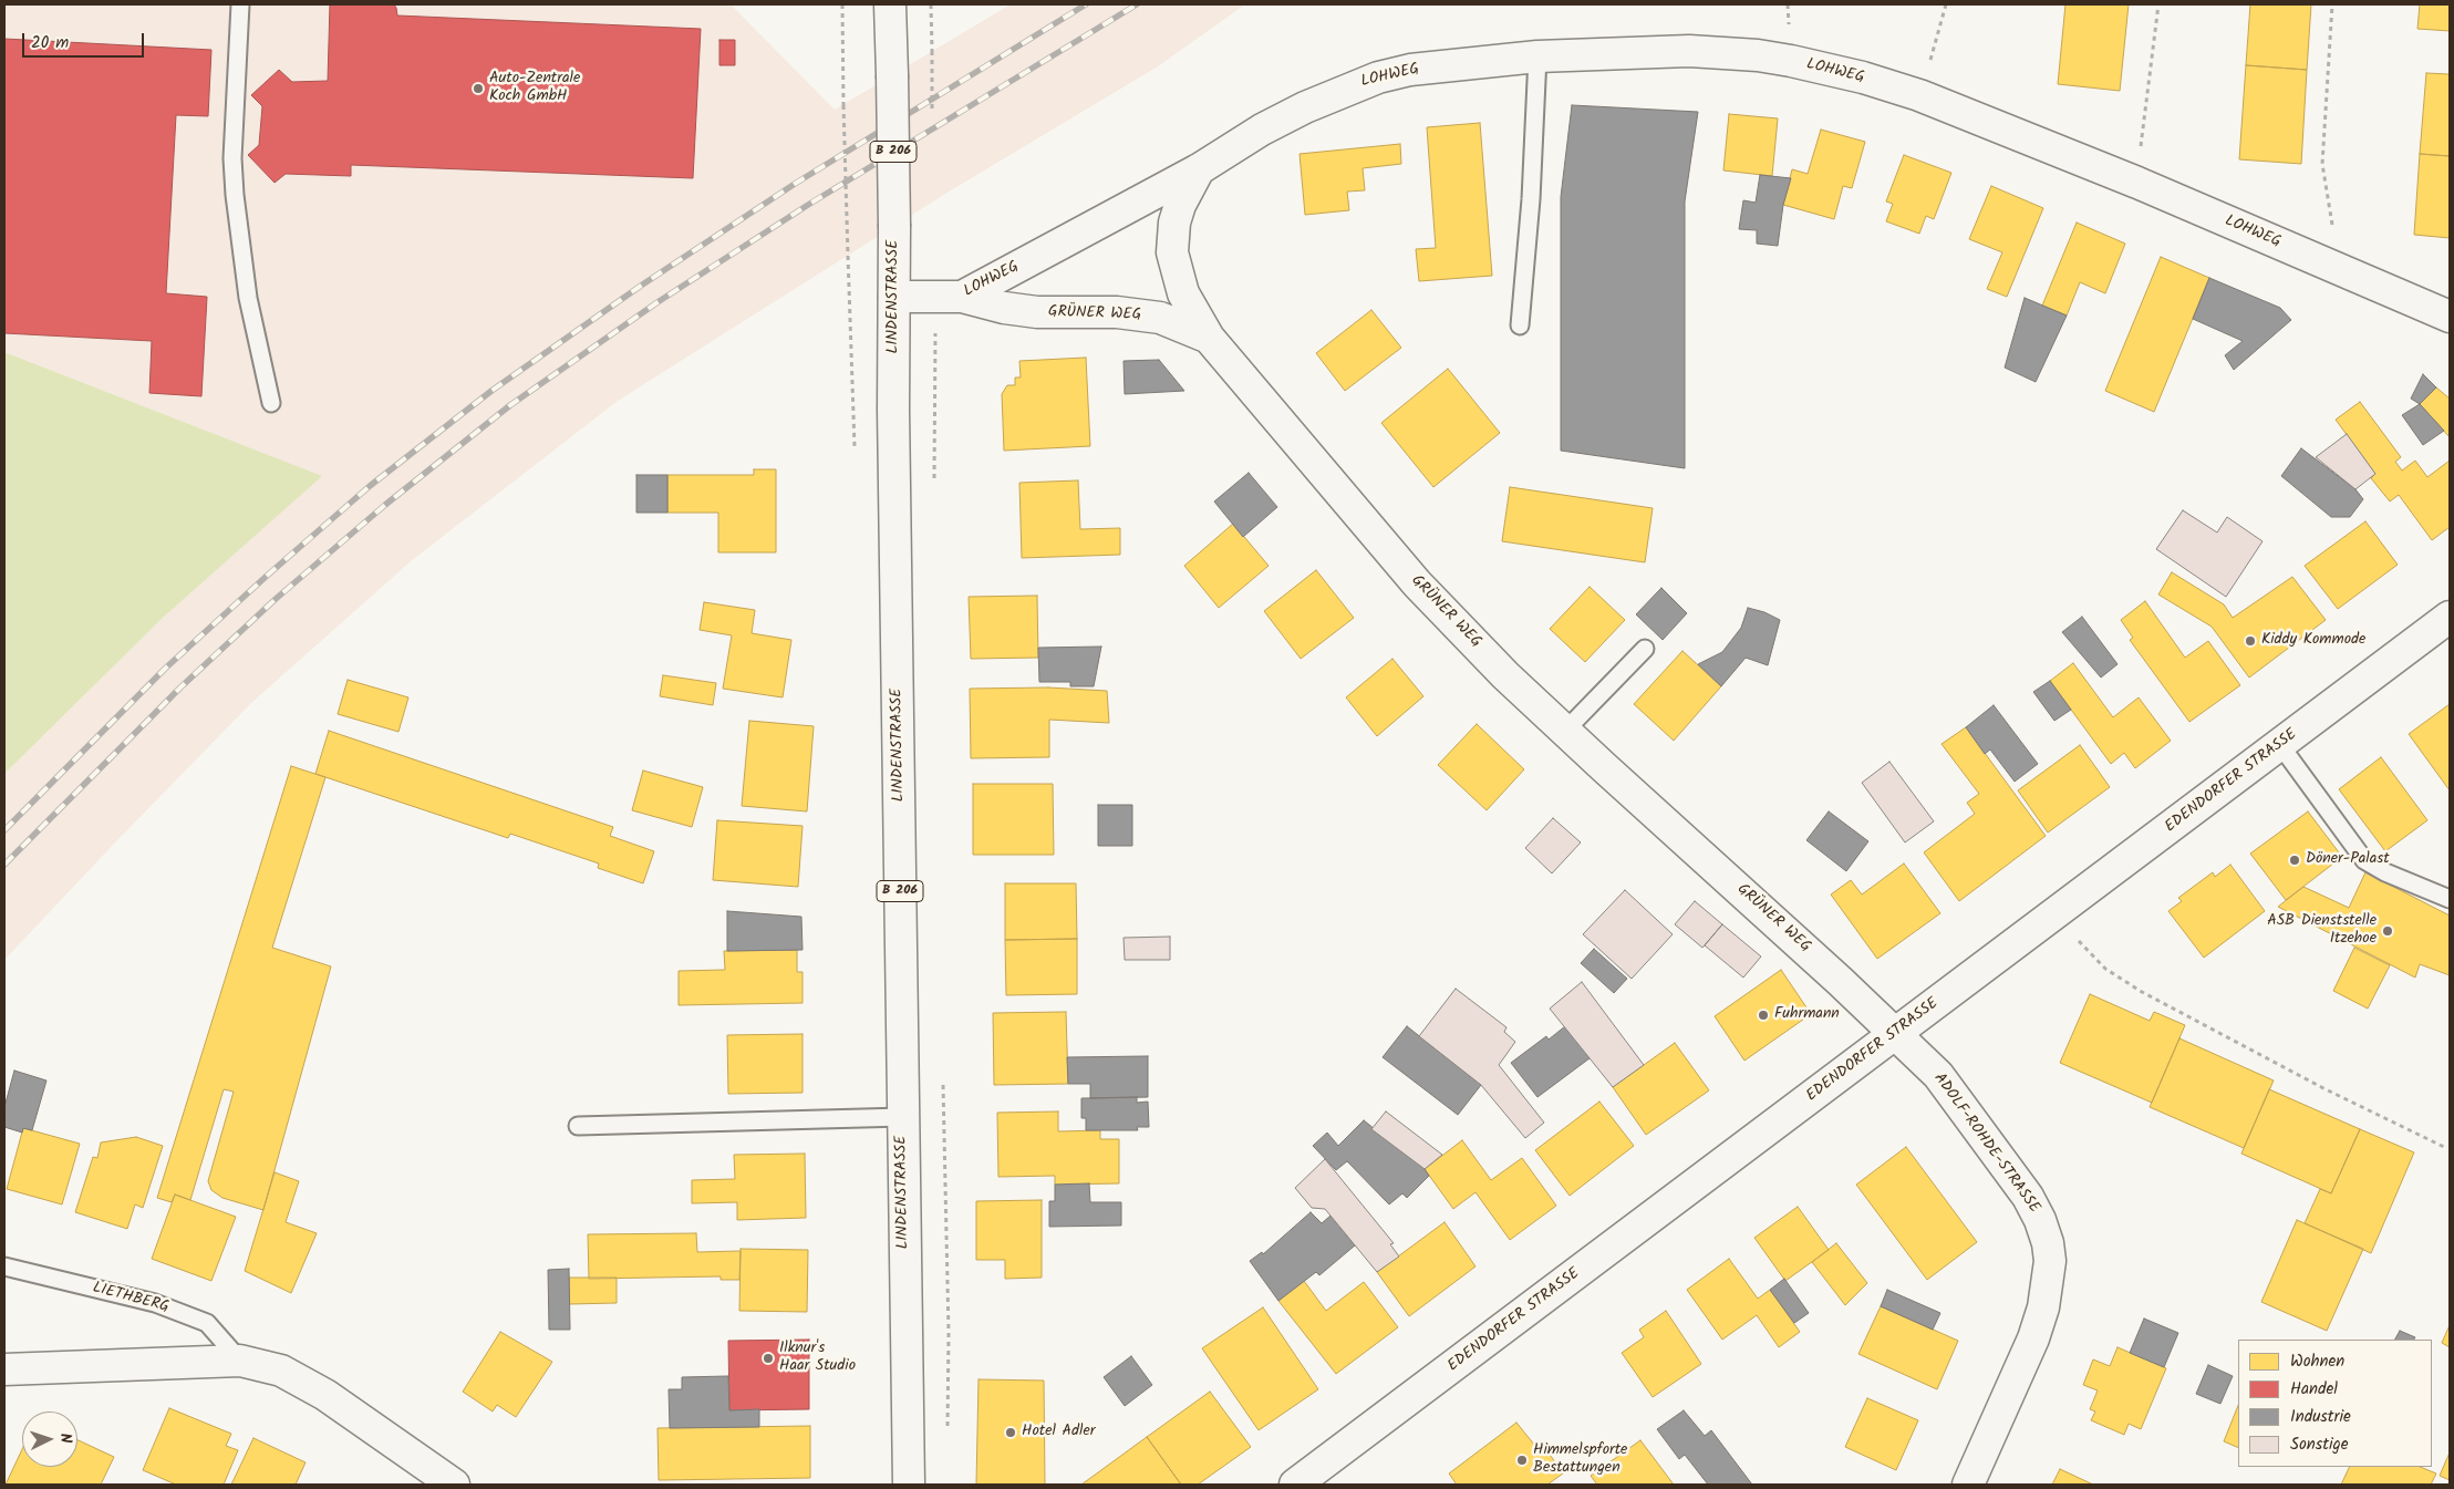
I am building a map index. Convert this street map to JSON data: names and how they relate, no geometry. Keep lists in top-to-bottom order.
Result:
{
  "streets": {
    "street": [
      "LOHWEG",
      "B 206",
      "LINDENSTRASSE",
      "GRÜNER WEG",
      "EDENDORFER STRASSE",
      "ADOLF-ROHDE-STRASSE"
    ],
    "lane": ["LIETHBERG"]
  },
  "crossings": [
    ["LOHWEG", "LINDENSTRASSE"],
    ["LOHWEG", "GRÜNER WEG"],
    ["GRÜNER WEG", "EDENDORFER STRASSE"],
    ["GRÜNER WEG", "ADOLF-ROHDE-STRASSE"],
    ["EDENDORFER STRASSE", "ADOLF-ROHDE-STRASSE"]
  ],
  "places": [
    "Auto-Zentrale Koch GmbH",
    "Kiddy Kommode",
    "Döner-Palast",
    "ASB Dienststelle Itzehoe",
    "Fuhrmann",
    "Ilknur's Haar Studio",
    "Hotel Adler",
    "Himmelspforte Bestattungen"
  ],
  "legend": [
    "Wohnen",
    "Handel",
    "Industrie",
    "Sonstige"
  ],
  "scale_bar": "20 m",
  "north": "right"
}
